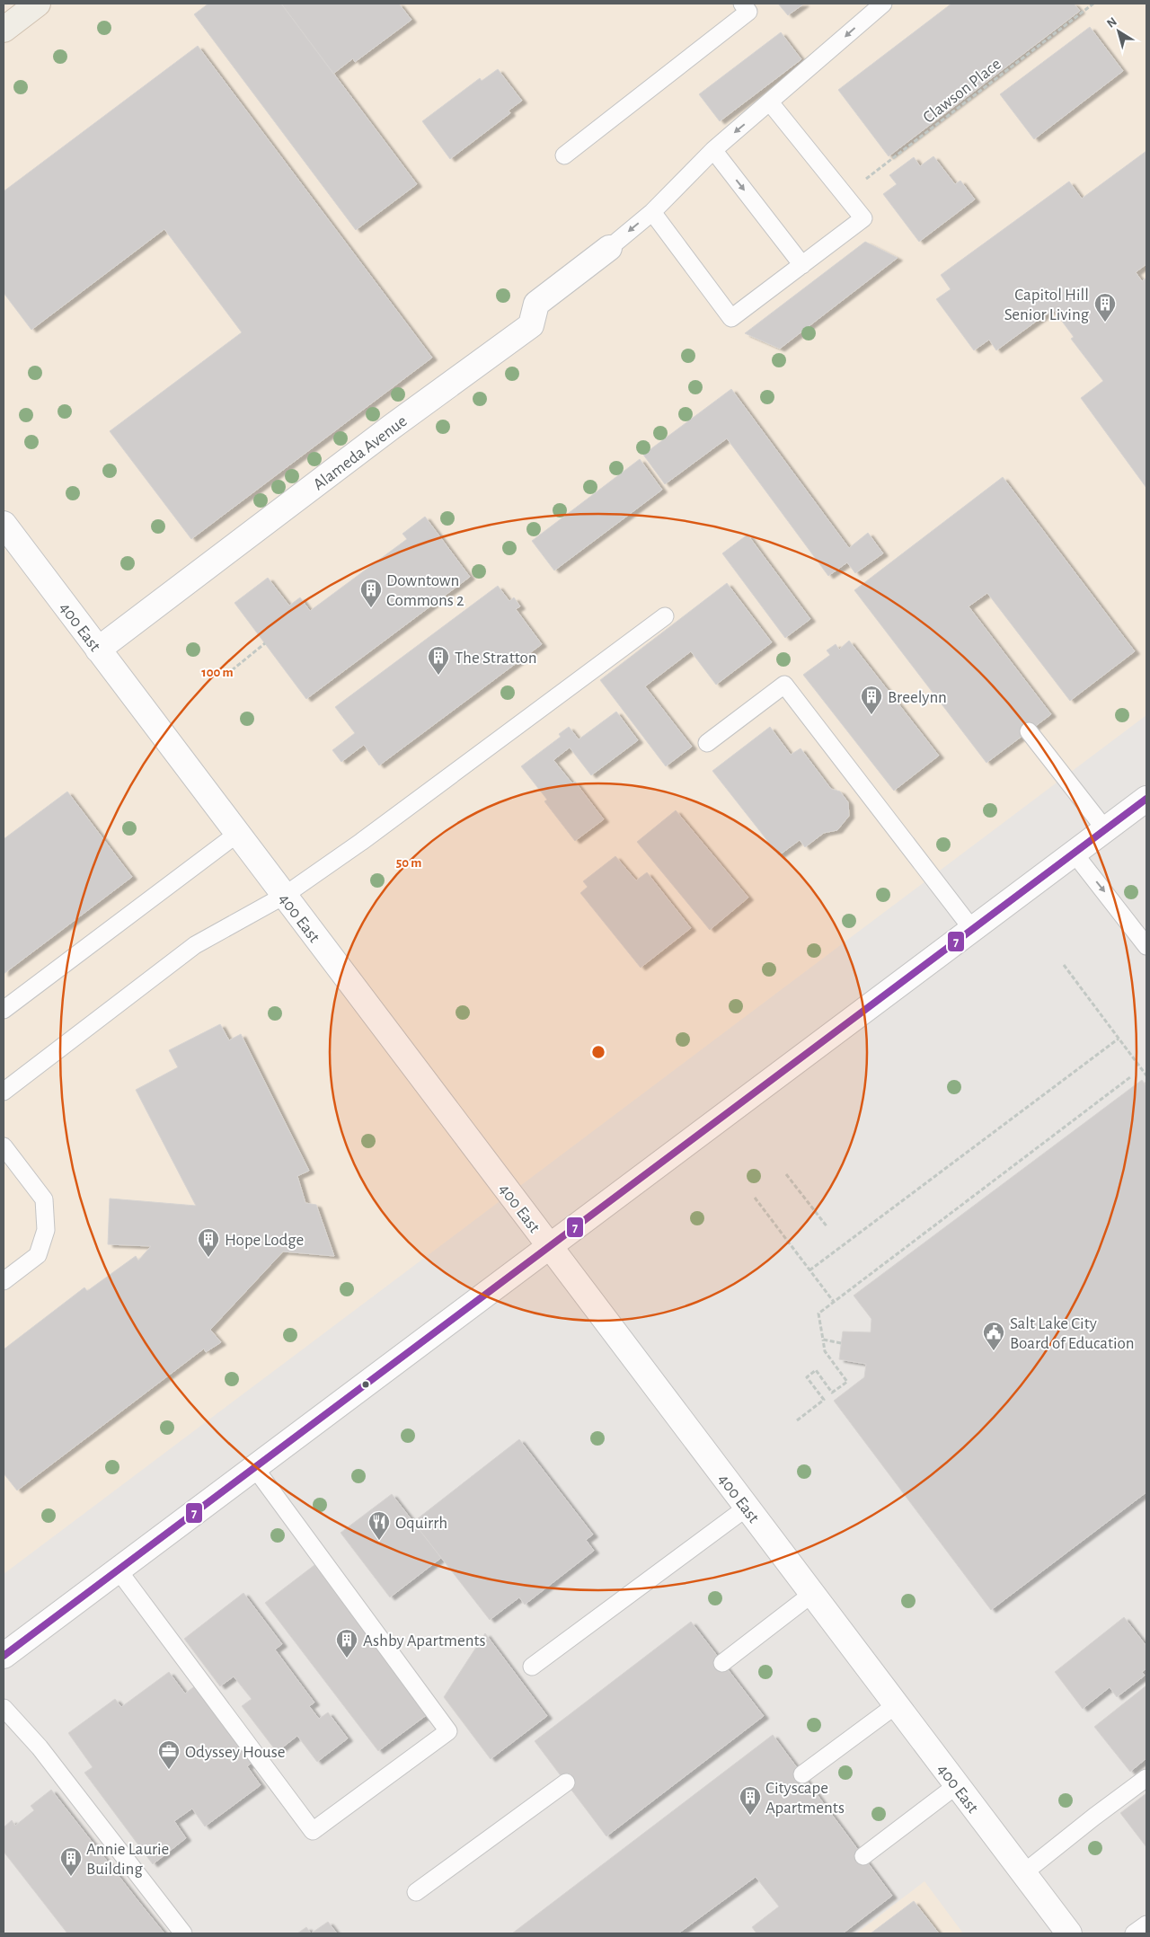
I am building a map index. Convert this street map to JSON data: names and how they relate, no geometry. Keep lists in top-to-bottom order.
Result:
{
  "streets": {
    "street": ["Alameda Avenue", "400 East"],
    "path": ["Clawson Place"]
  },
  "crossings": [
    ["Alameda Avenue", "400 East"]
  ],
  "places": {
    "building": [
      "Capitol Hill Senior Living",
      "Downtown Commons 2",
      "The Stratton",
      "Breelynn",
      "Hope Lodge",
      "Ashby Apartments",
      "Cityscape Apartments",
      "Annie Laurie Building"
    ],
    "public building": ["Salt Lake City Board of Education"],
    "restaurant": ["Oquirrh"],
    "office": ["Odyssey House"]
  },
  "lines": ["transit line 7"],
  "north": "top left",
  "rings": ["100 m", "50 m"]
}
